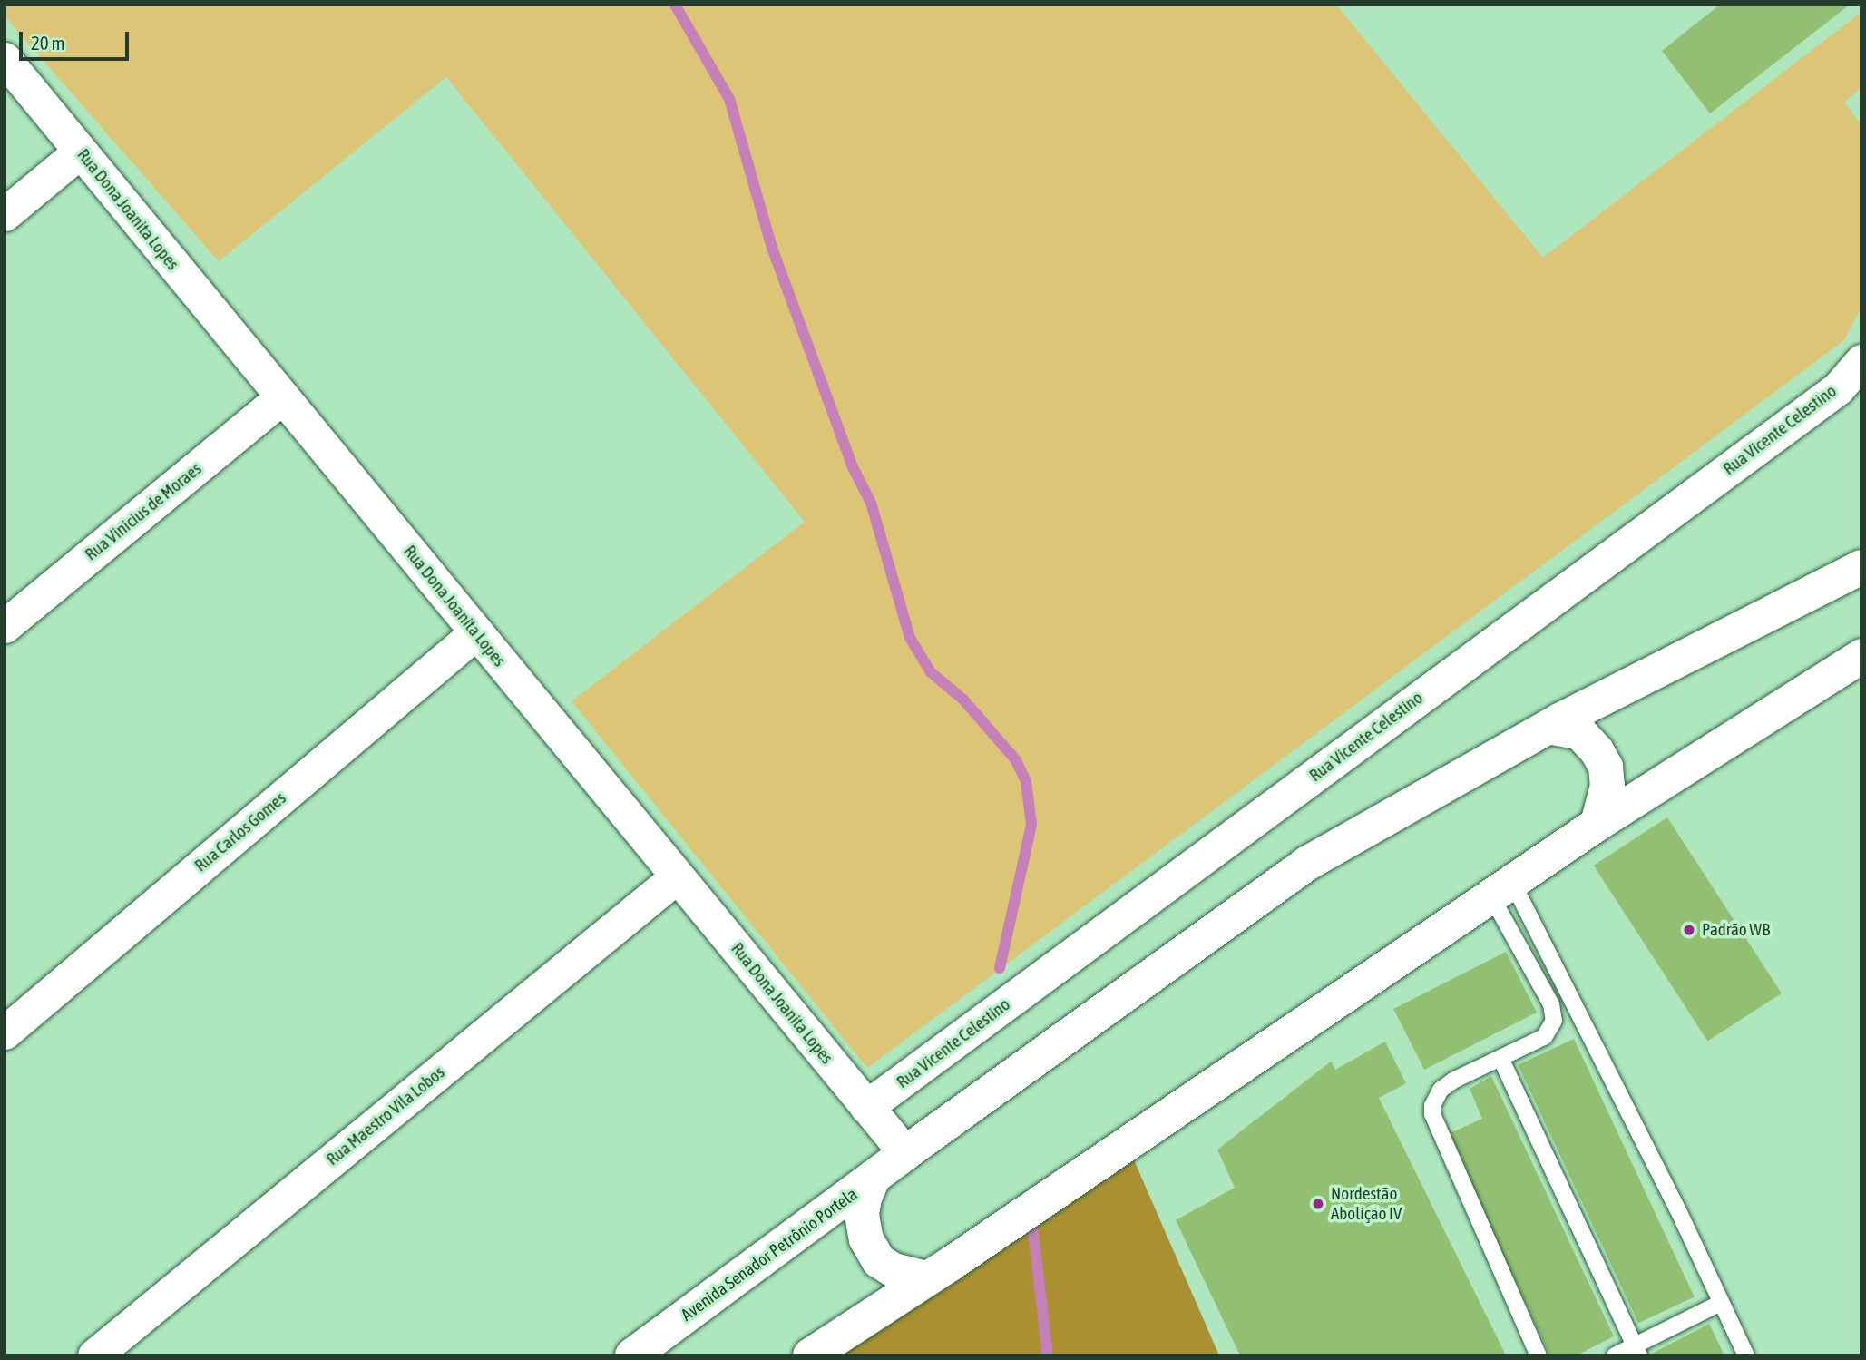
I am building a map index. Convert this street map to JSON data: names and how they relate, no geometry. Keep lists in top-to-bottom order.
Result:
{
  "streets": {
    "street": [
      "Rua Dona Joanita Lopes",
      "Rua Vicente Celestino",
      "Rua Vinicius de Moraes",
      "Rua Carlos Gomes",
      "Rua Maestro Vila Lobos",
      "Avenida Senador Petrônio Portela"
    ]
  },
  "crossings": [
    ["Rua Dona Joanita Lopes", "Rua Vicente Celestino"],
    ["Rua Dona Joanita Lopes", "Rua Vinicius de Moraes"],
    ["Rua Dona Joanita Lopes", "Rua Carlos Gomes"],
    ["Rua Dona Joanita Lopes", "Rua Maestro Vila Lobos"],
    ["Rua Dona Joanita Lopes", "Avenida Senador Petrônio Portela"]
  ],
  "places": ["Padrão WB", "Nordestão Abolição IV"],
  "scale_bar": "20 m"
}
